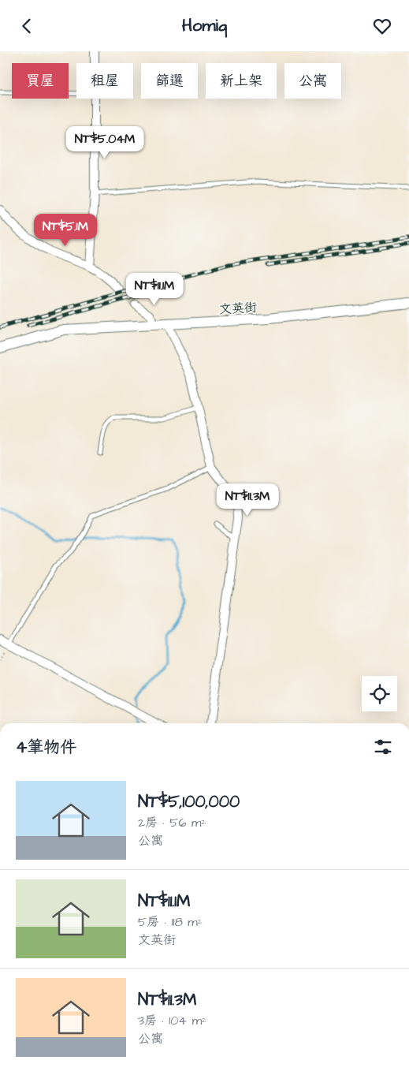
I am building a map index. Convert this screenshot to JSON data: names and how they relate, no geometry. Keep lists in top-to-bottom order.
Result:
{
  "streets": {
    "street": ["文英街"]
  },
  "page": {
    "header": "Homiq",
    "chip": [
      "買屋",
      "租屋",
      "篩選",
      "新上架",
      "公寓"
    ],
    "price": [
      "NT$5.04M",
      "NT$5.1M",
      "NT$11.1M",
      "NT$11.3M"
    ],
    "heading": "4筆物件",
    "list": [
      {
        "name": "NT$5,100,000",
        "note": "2房 · 56 m² · 公寓"
      },
      {
        "name": "NT$11.1M",
        "note": "5房 · 118 m² · 文英街"
      },
      {
        "name": "NT$11.3M",
        "note": "3房 · 104 m² · 公寓"
      }
    ]
  }
}
